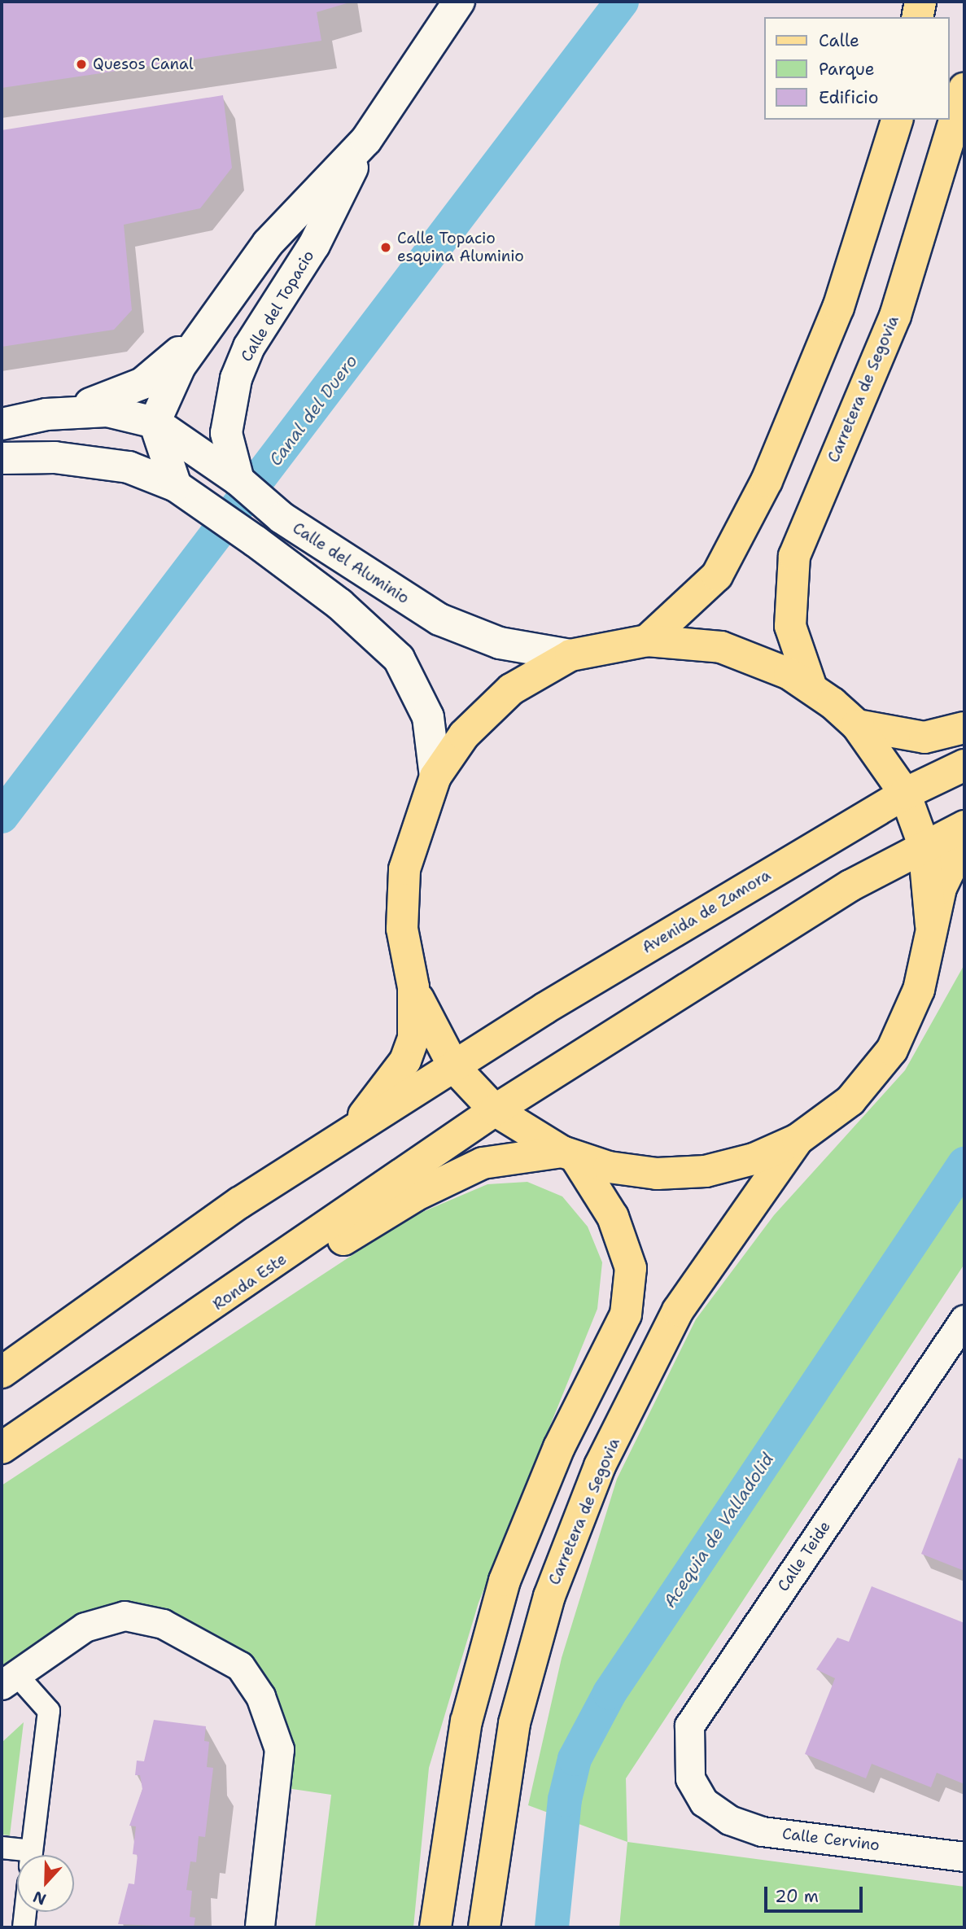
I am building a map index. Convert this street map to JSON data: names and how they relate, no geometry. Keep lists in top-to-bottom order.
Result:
{
  "streets": {
    "main road": ["Carretera de Segovia", "Avenida de Zamora", "Ronda Este"],
    "street": [
      "Calle del Topacio",
      "Calle del Aluminio",
      "Calle Teide",
      "Calle Cervino"
    ]
  },
  "crossings": [
    ["Calle del Topacio", "Calle del Aluminio"],
    ["Calle Teide", "Calle Cervino"]
  ],
  "water": ["Canal del Duero", "Acequia de Valladolid"],
  "places": ["Quesos Canal", "Calle Topacio esquina Aluminio"],
  "legend": ["Calle", "Parque", "Edificio"],
  "scale_bar": "20 m",
  "north": "bottom"
}
